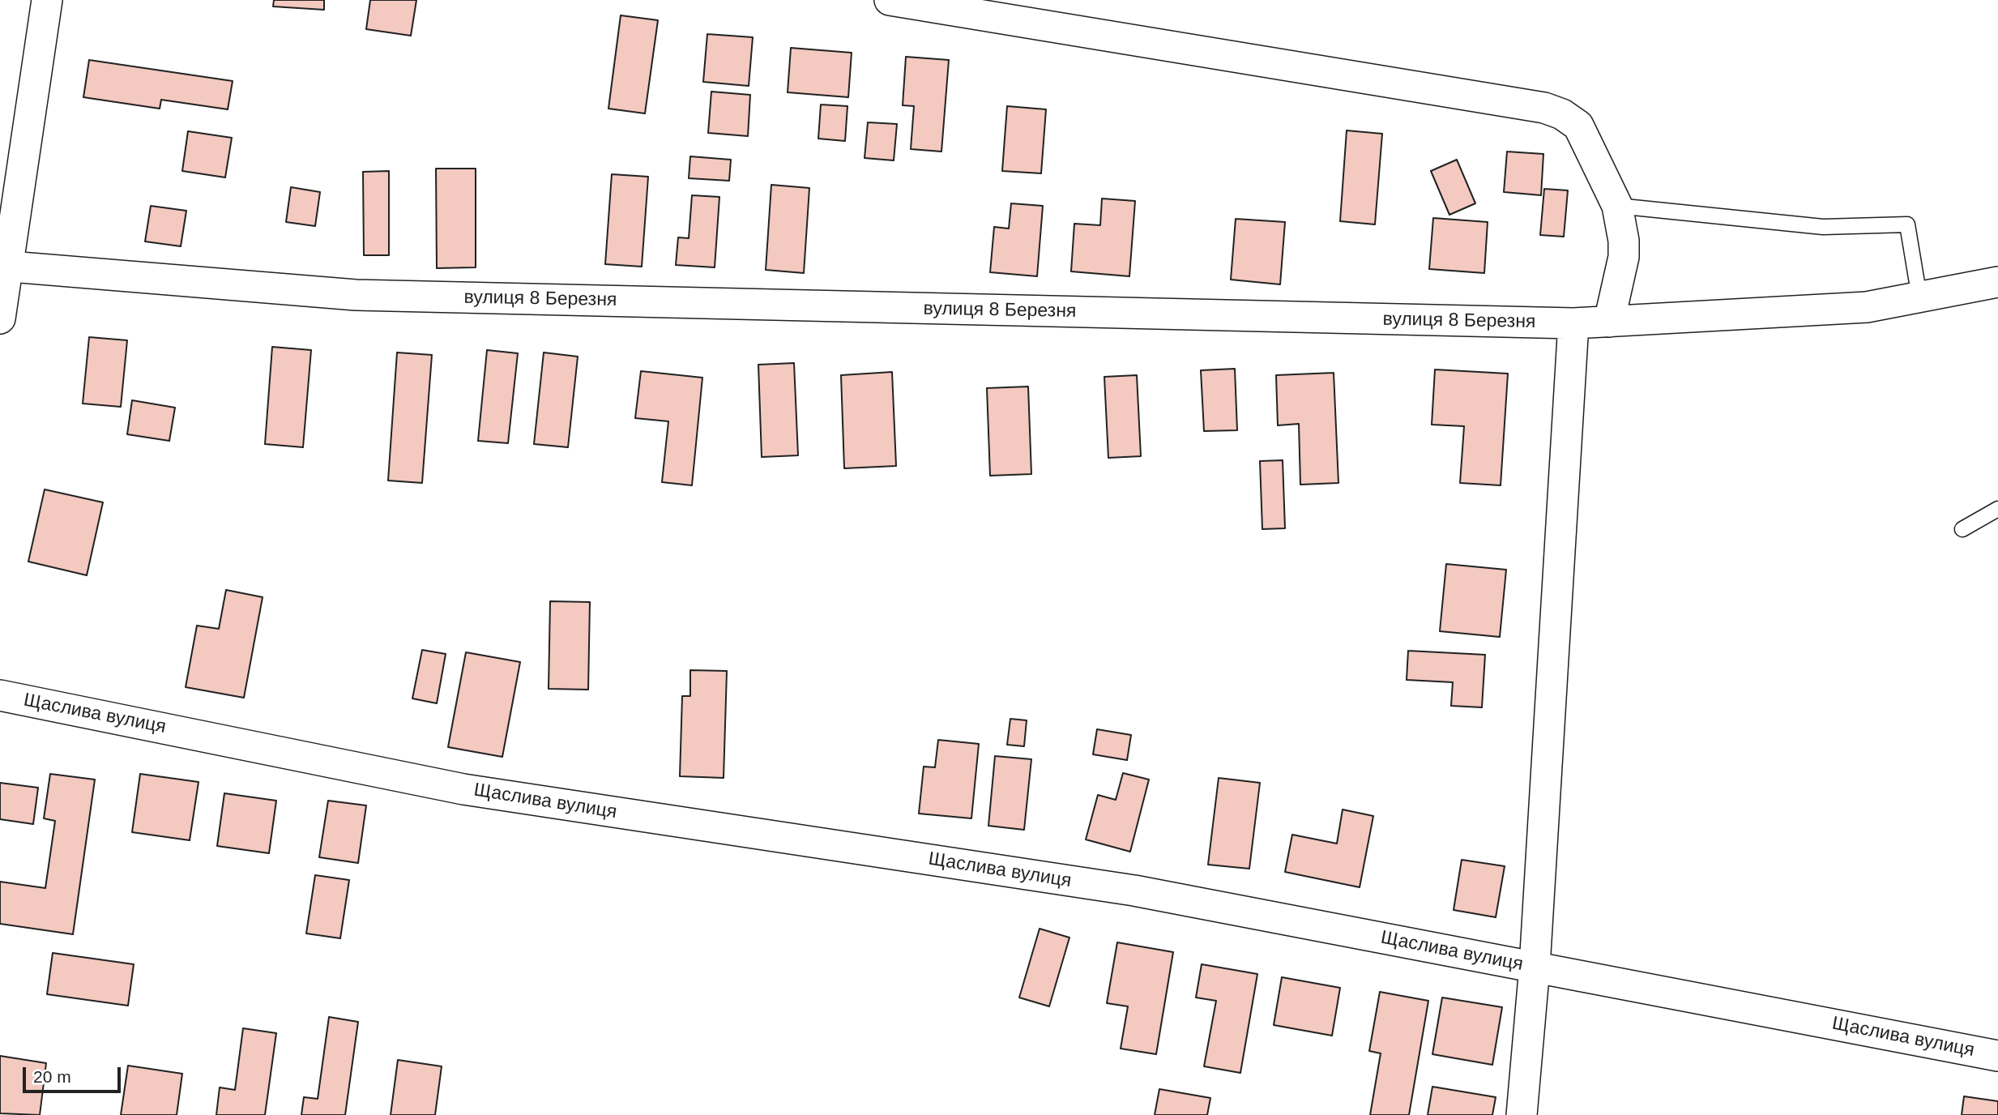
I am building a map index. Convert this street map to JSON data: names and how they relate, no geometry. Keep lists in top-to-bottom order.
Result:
{
  "streets": {
    "street": ["вулиця 8 Березня", "Щаслива вулиця"]
  },
  "scale_bar": "20 m"
}
